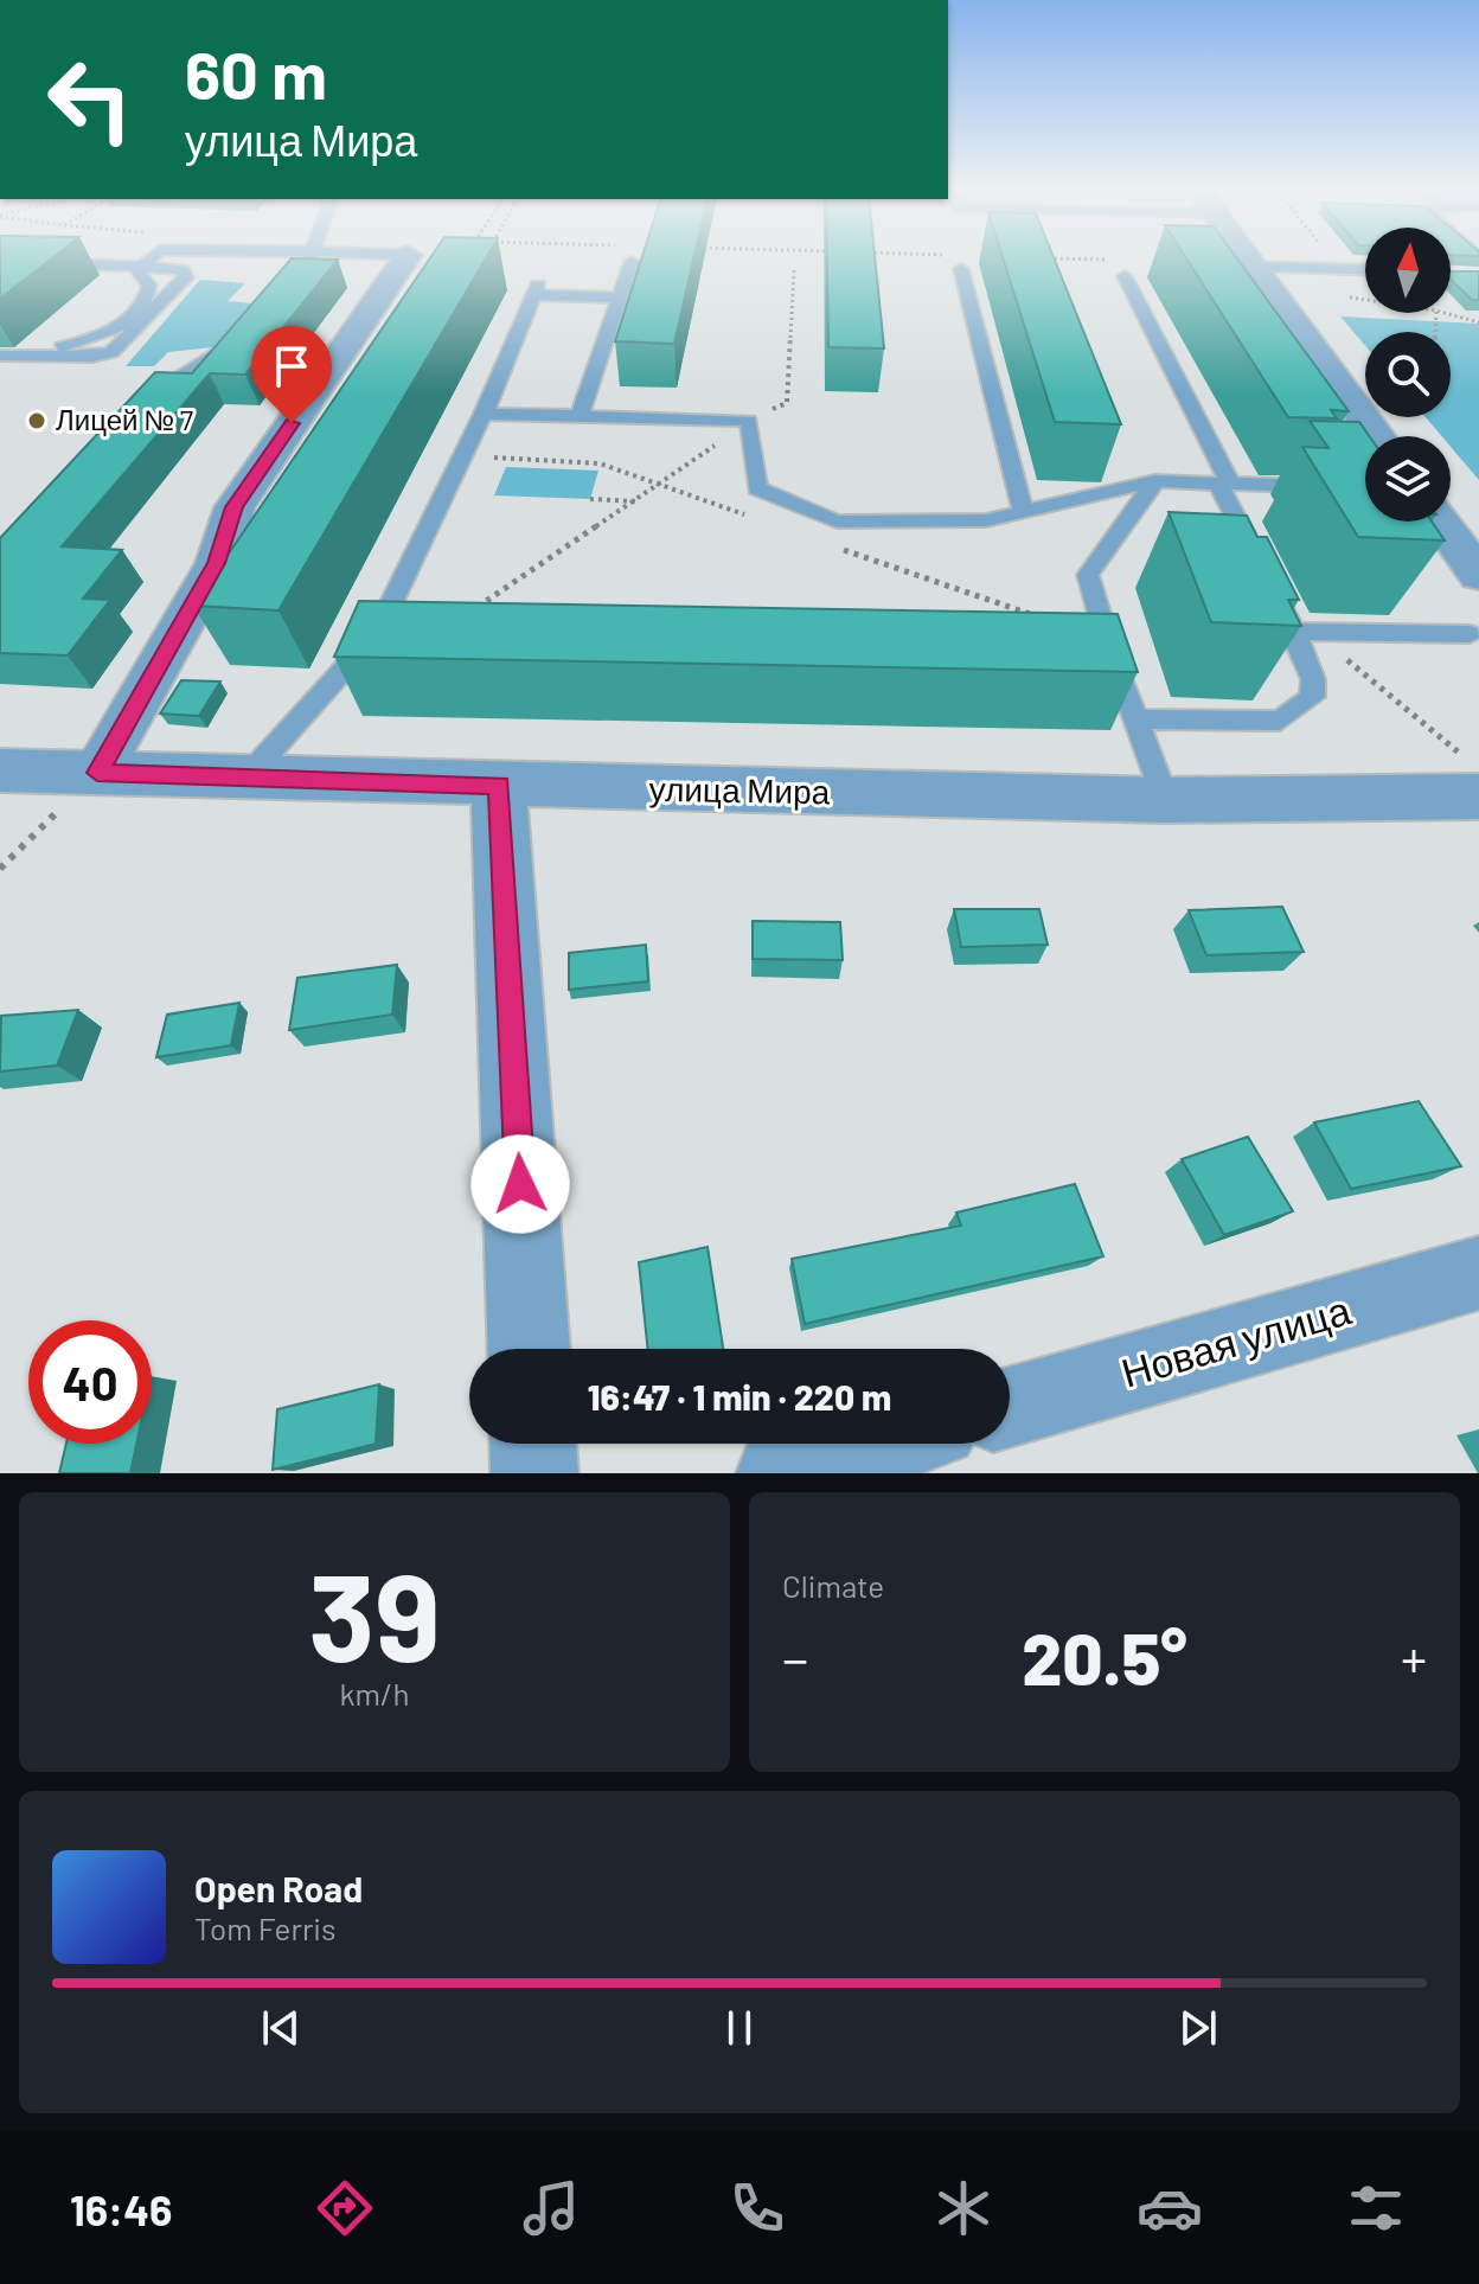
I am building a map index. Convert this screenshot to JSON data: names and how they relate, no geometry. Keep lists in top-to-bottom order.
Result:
{
  "streets": {
    "street": ["улица Мира", "Новая улица"]
  },
  "places": ["Лицей № 7"],
  "north": "top",
  "page": {
    "turn": ["60 m", "улица Мира"],
    "limit": "40",
    "trip": "16:47 · 1 min · 220 m",
    "tile": [
      ["39", "km/h"],
      "Climate"
    ],
    "heat": ["−", "20.5°", "+"],
    "song": ["Open Road", "Tom Ferris"],
    "tabs": "16:46"
  }
}
